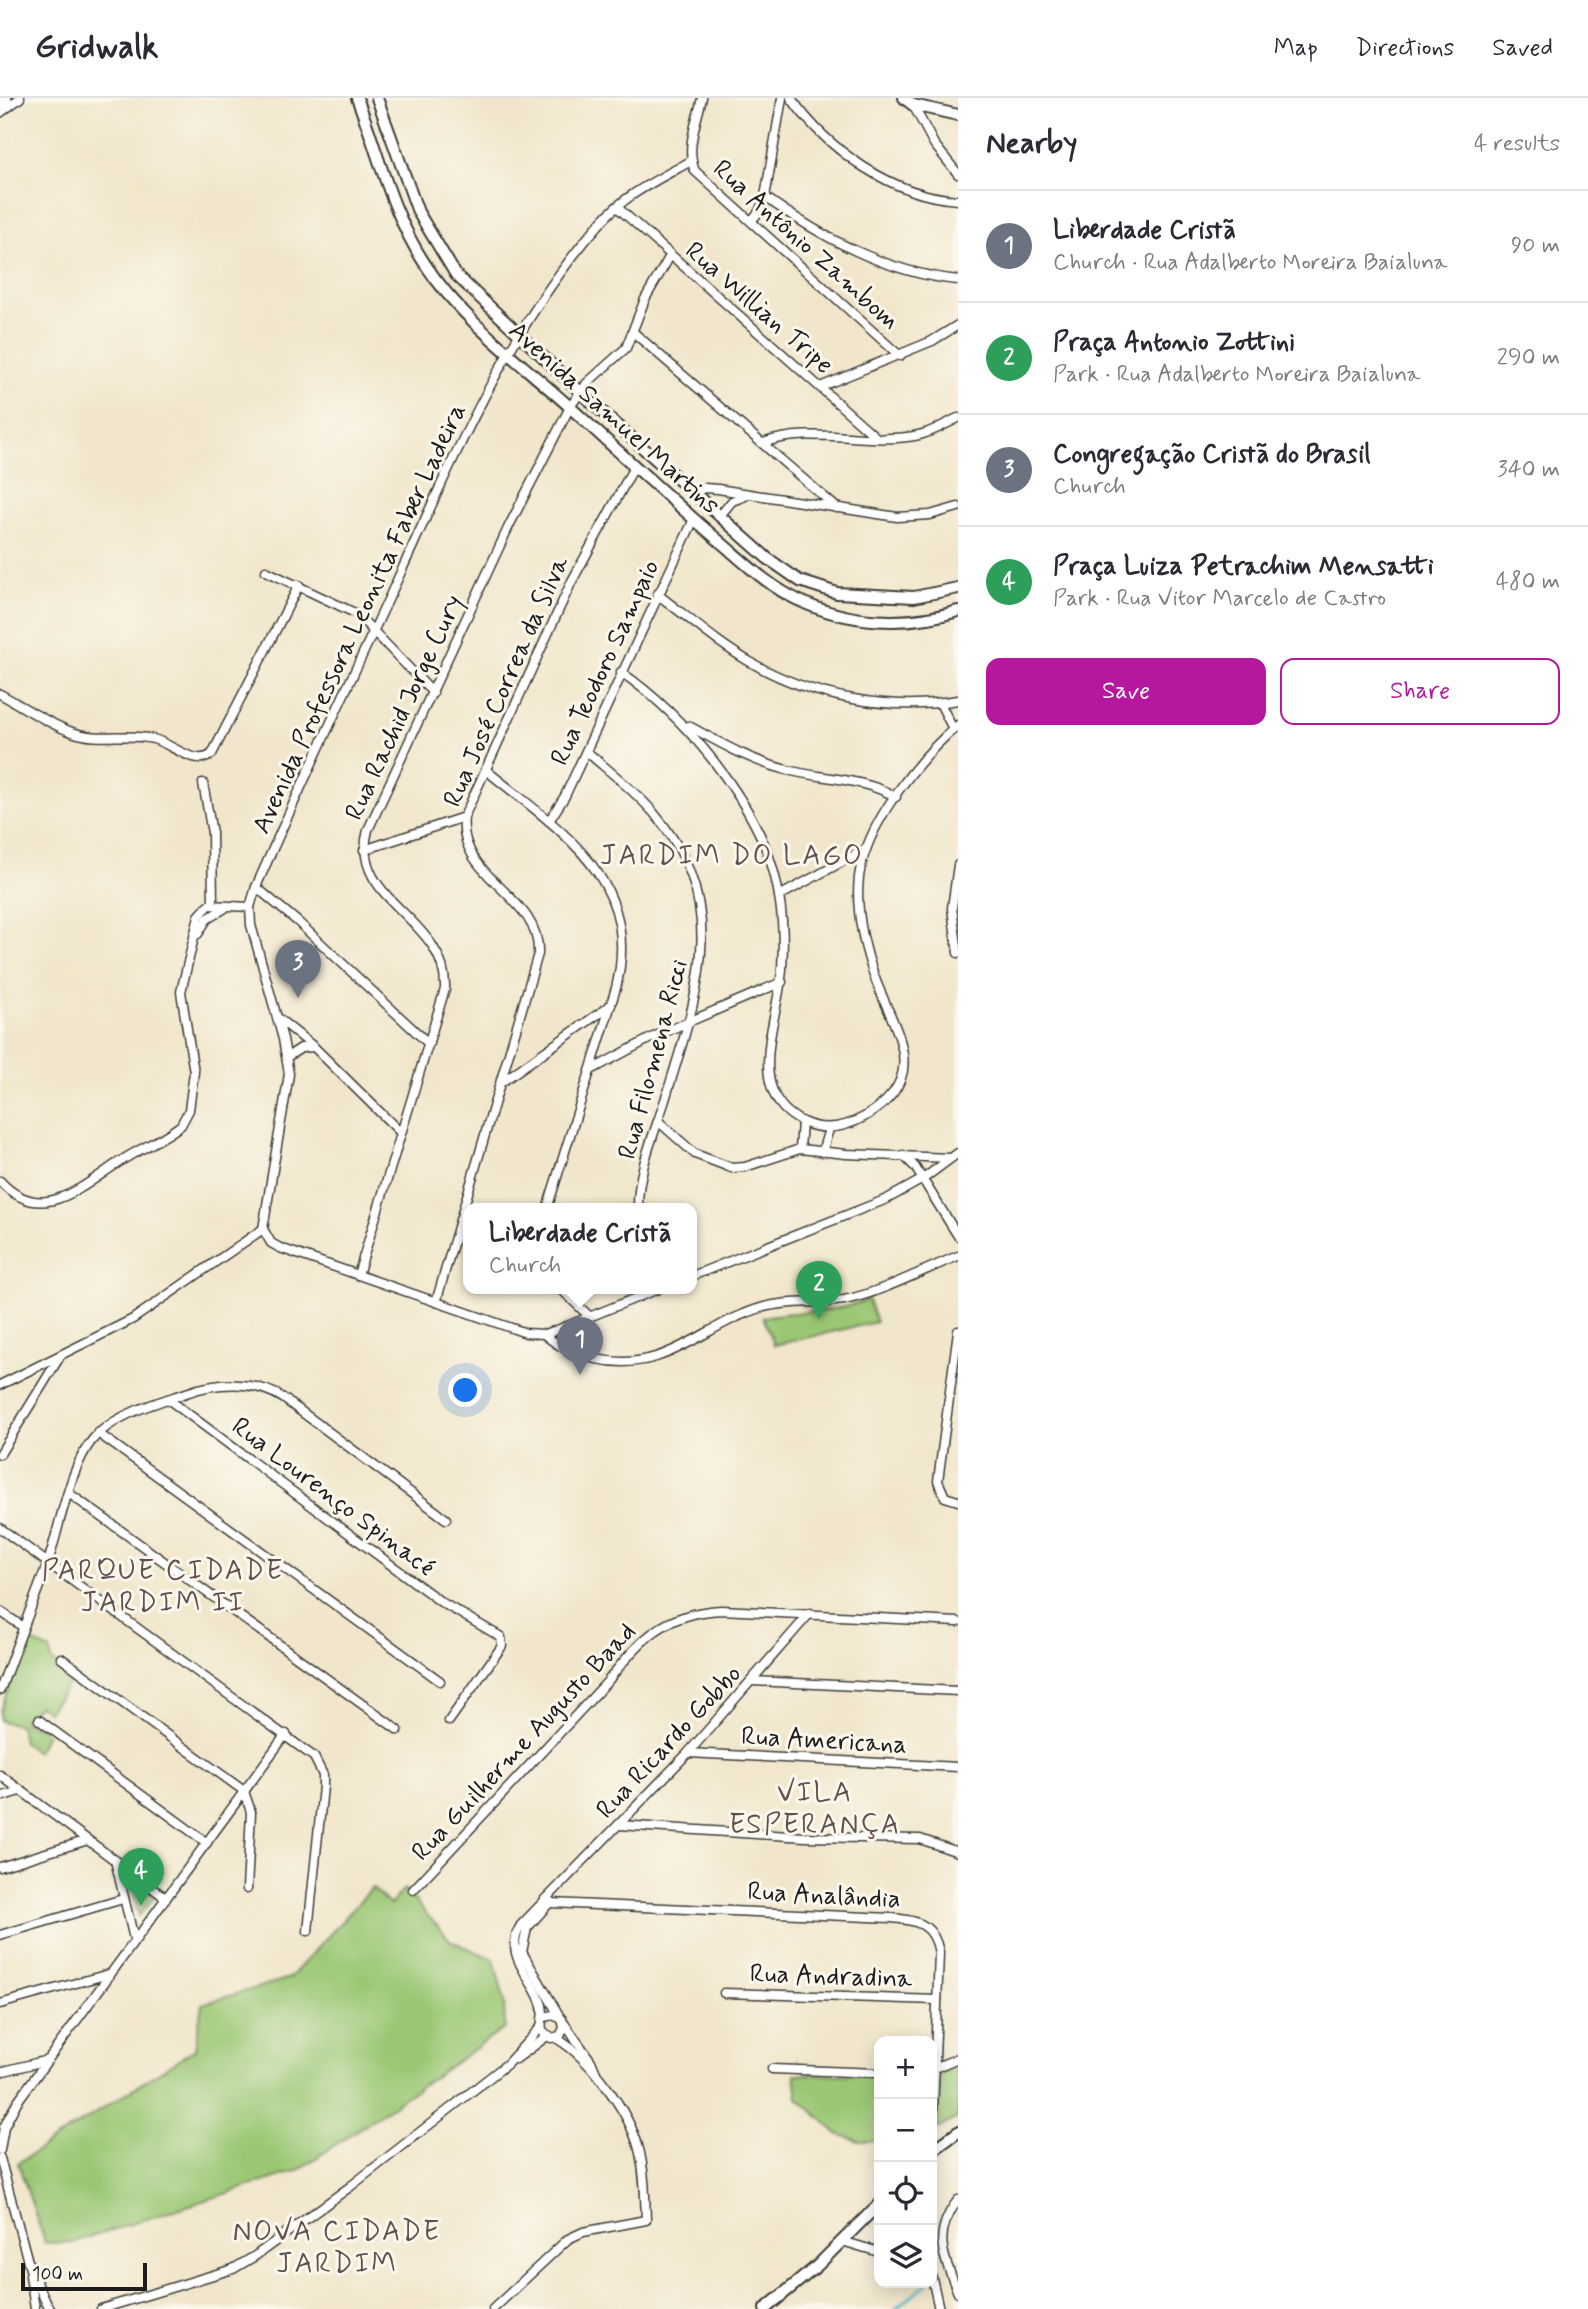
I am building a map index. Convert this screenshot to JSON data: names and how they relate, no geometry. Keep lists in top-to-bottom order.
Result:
{
  "streets": {
    "main road": ["Avenida Samuel Martins"],
    "street": [
      "Rua Antônio Zambom",
      "Rua Willian Tripe",
      "Avenida Professora Leonita Faber Ladeira",
      "Rua Teodoro Sampaio",
      "Rua José Correa da Silva",
      "Rua Rachid Jorge Cury",
      "Rua Filomena Ricci",
      "Rua Lourenço Spinacé",
      "Rua Americana",
      "Rua Guilherme Augusto Baad",
      "Rua Ricardo Gobbo",
      "Rua Analândia",
      "Rua Andradina"
    ]
  },
  "crossings": [
    ["Rua Antônio Zambom", "Avenida Professora Leonita Faber Ladeira"],
    ["Rua Willian Tripe", "Avenida Professora Leonita Faber Ladeira"],
    ["Rua Willian Tripe", "Rua Rachid Jorge Cury"],
    ["Avenida Samuel Martins", "Avenida Professora Leonita Faber Ladeira"],
    ["Avenida Samuel Martins", "Rua Teodoro Sampaio"],
    ["Avenida Samuel Martins", "Rua José Correa da Silva"],
    ["Avenida Samuel Martins", "Rua Rachid Jorge Cury"],
    ["Rua Teodoro Sampaio", "Rua Filomena Ricci"],
    ["Rua Americana", "Rua Ricardo Gobbo"],
    ["Rua Guilherme Augusto Baad", "Rua Ricardo Gobbo"],
    ["Rua Ricardo Gobbo", "Rua Analândia"],
    ["Rua Analândia", "Rua Andradina"]
  ],
  "districts": [
    "JARDIM DO LAGO",
    "PARQUE CIDADE JARDIM II",
    "VILA ESPERANÇA",
    "NOVA CIDADE JARDIM"
  ],
  "scale_bar": "100 m",
  "page": {
    "header": "Gridwalk",
    "nav": ["Map", "Directions", "Saved"],
    "heading": ["Nearby", "4 results"],
    "list": [
      {
        "mark": "1",
        "name": "Liberdade Cristã",
        "note": "Church · Rua Adalberto Moreira Baialuna",
        "value": "90 m"
      },
      {
        "mark": "2",
        "name": "Praça Antonio Zottini",
        "note": "Park · Rua Adalberto Moreira Baialuna",
        "value": "290 m"
      },
      {
        "mark": "3",
        "name": "Congregação Cristã do Brasil",
        "note": "Church",
        "value": "340 m"
      },
      {
        "mark": "4",
        "name": "Praça Luiza Petrachim Mensatti",
        "note": "Park · Rua Vitor Marcelo de Castro",
        "value": "480 m"
      }
    ],
    "buttons": ["Save", "Share"],
    "pins": [
      "3",
      "2",
      "1",
      "4"
    ],
    "popup": ["Liberdade Cristã", "Church"],
    "map_buttons": ["+", "−"],
    "scale": "100 m"
  }
}
